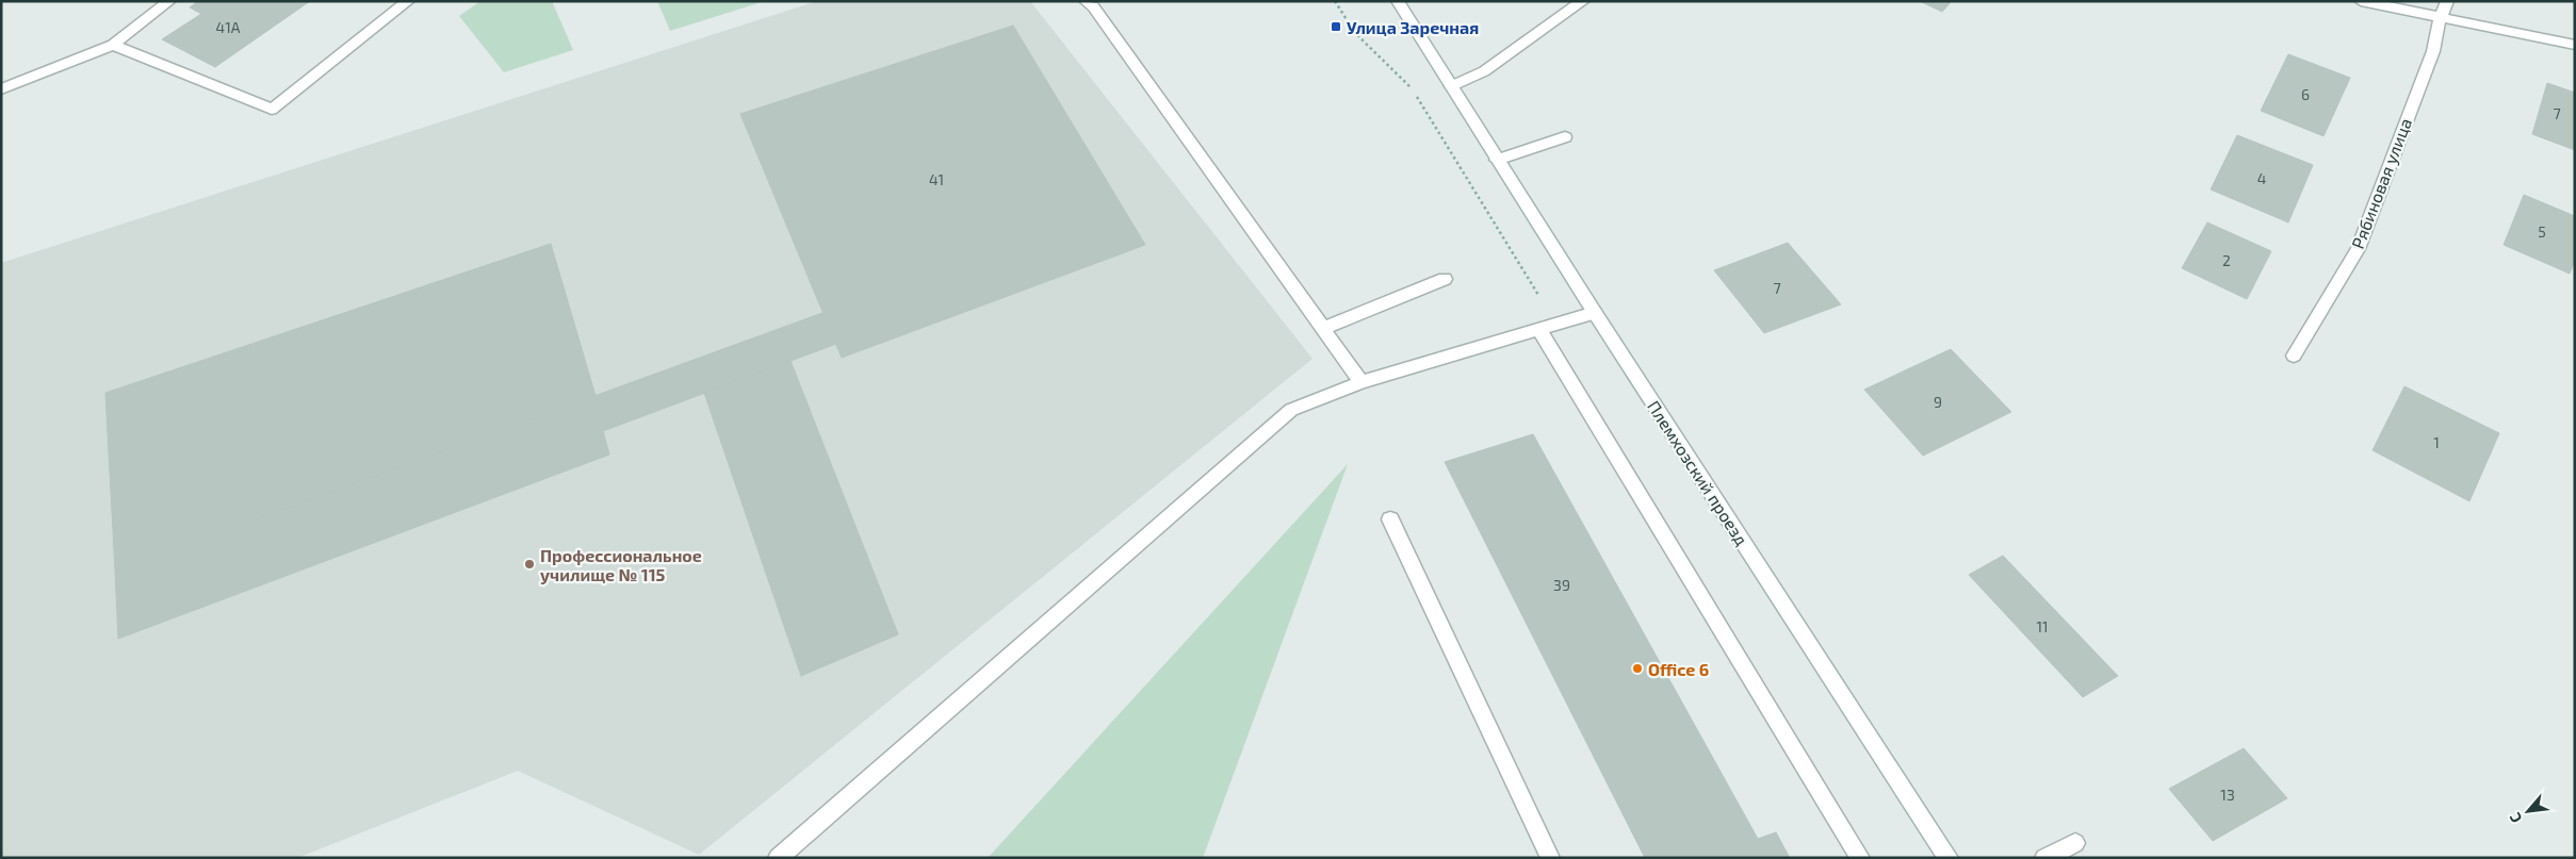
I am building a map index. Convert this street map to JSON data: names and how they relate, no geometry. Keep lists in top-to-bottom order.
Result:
{
  "streets": {
    "street": ["Рябиновая улица", "Племхозский проезд"]
  },
  "places": {
    "transit": ["Улица Заречная"],
    "other": ["Профессиональное училище № 115", "Office 6"]
  },
  "house_numbers": [
    "41А",
    "6",
    "7",
    "4",
    "41",
    "5",
    "2",
    "7",
    "9",
    "1",
    "39",
    "11",
    "13"
  ],
  "north": "bottom left"
}
